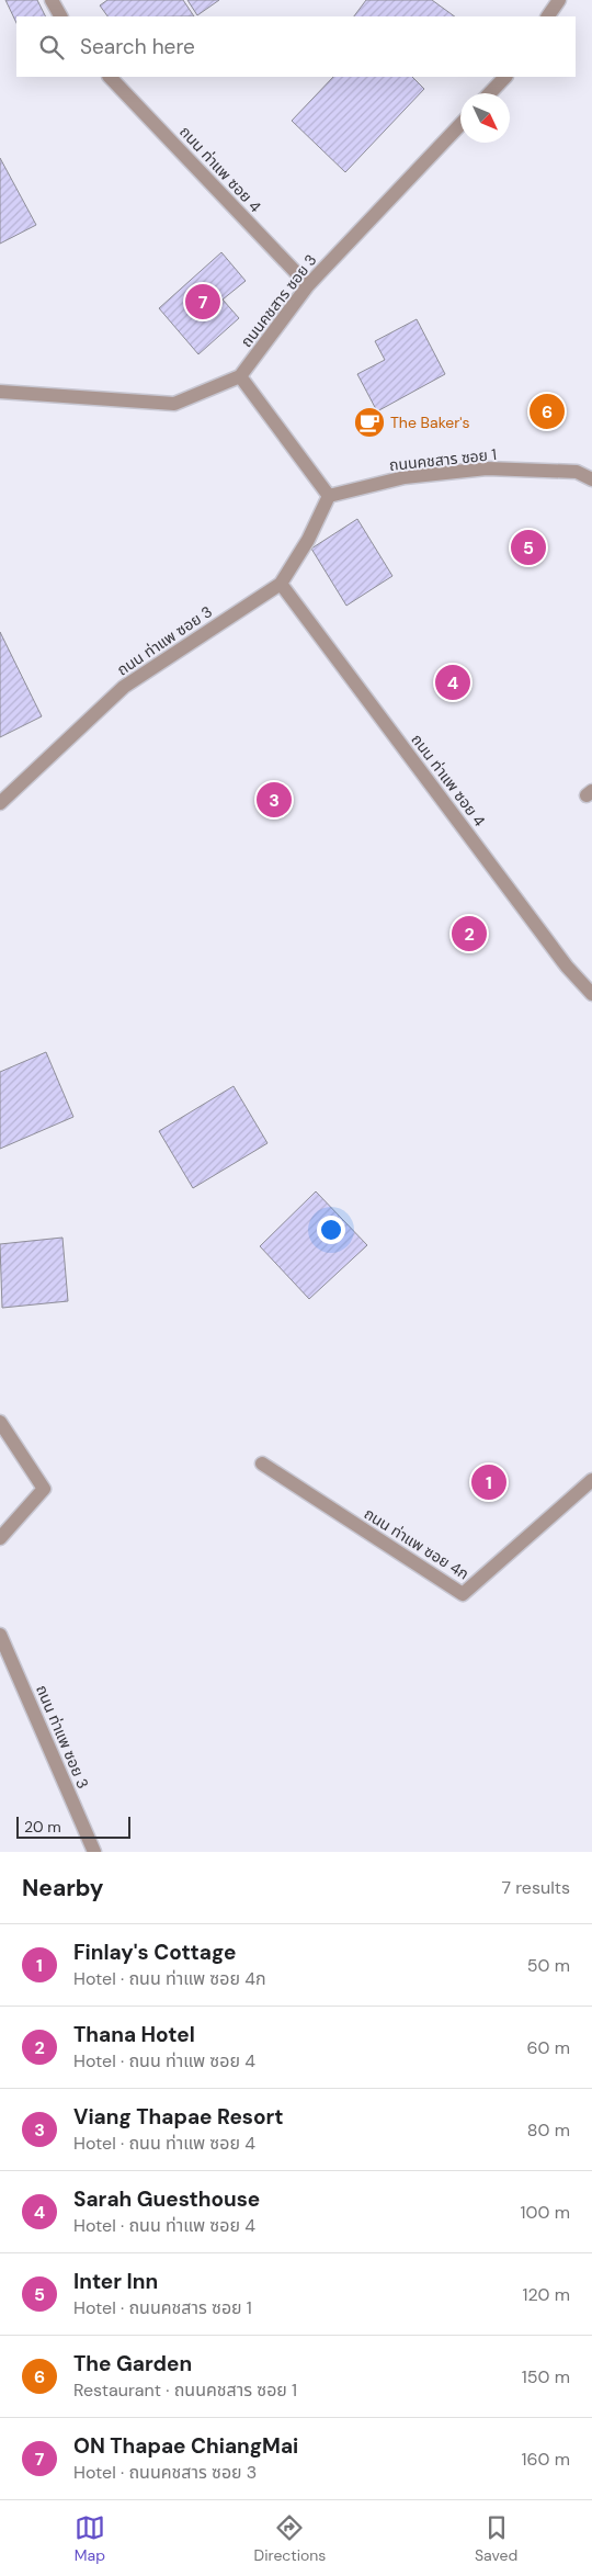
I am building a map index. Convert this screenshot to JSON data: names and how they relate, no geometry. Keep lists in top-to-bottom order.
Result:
{
  "streets": {
    "street": [
      "ถนน ท่าแพ ซอย 4",
      "ถนนคชสาร ซอย 3",
      "ถนนคชสาร ซอย 1",
      "ถนน ท่าแพ ซอย 3",
      "ถนน ท่าแพ ซอย 4ก"
    ]
  },
  "crossings": [
    ["ถนน ท่าแพ ซอย 4", "ถนนคชสาร ซอย 3"],
    ["ถนน ท่าแพ ซอย 4", "ถนน ท่าแพ ซอย 3"],
    ["ถนนคชสาร ซอย 1", "ถนน ท่าแพ ซอย 3"]
  ],
  "places": {
    "cafe": ["The Baker's"]
  },
  "scale_bar": "20 m",
  "north": "bottom right",
  "page": {
    "search": "Search here",
    "pins": [
      "7",
      "6",
      "5",
      "4",
      "3",
      "2",
      "1"
    ],
    "scale": "20 m",
    "heading": ["Nearby", "7 results"],
    "list": [
      {
        "mark": "1",
        "name": "Finlay's Cottage",
        "note": "Hotel · ถนน ท่าแพ ซอย 4ก",
        "value": "50 m"
      },
      {
        "mark": "2",
        "name": "Thana Hotel",
        "note": "Hotel · ถนน ท่าแพ ซอย 4",
        "value": "60 m"
      },
      {
        "mark": "3",
        "name": "Viang Thapae Resort",
        "note": "Hotel · ถนน ท่าแพ ซอย 4",
        "value": "80 m"
      },
      {
        "mark": "4",
        "name": "Sarah Guesthouse",
        "note": "Hotel · ถนน ท่าแพ ซอย 4",
        "value": "100 m"
      },
      {
        "mark": "5",
        "name": "Inter Inn",
        "note": "Hotel · ถนนคชสาร ซอย 1",
        "value": "120 m"
      },
      {
        "mark": "6",
        "name": "The Garden",
        "note": "Restaurant · ถนนคชสาร ซอย 1",
        "value": "150 m"
      },
      {
        "mark": "7",
        "name": "ON Thapae ChiangMai",
        "note": "Hotel · ถนนคชสาร ซอย 3",
        "value": "160 m"
      }
    ],
    "nav": ["Map", "Directions", "Saved"]
  }
}
